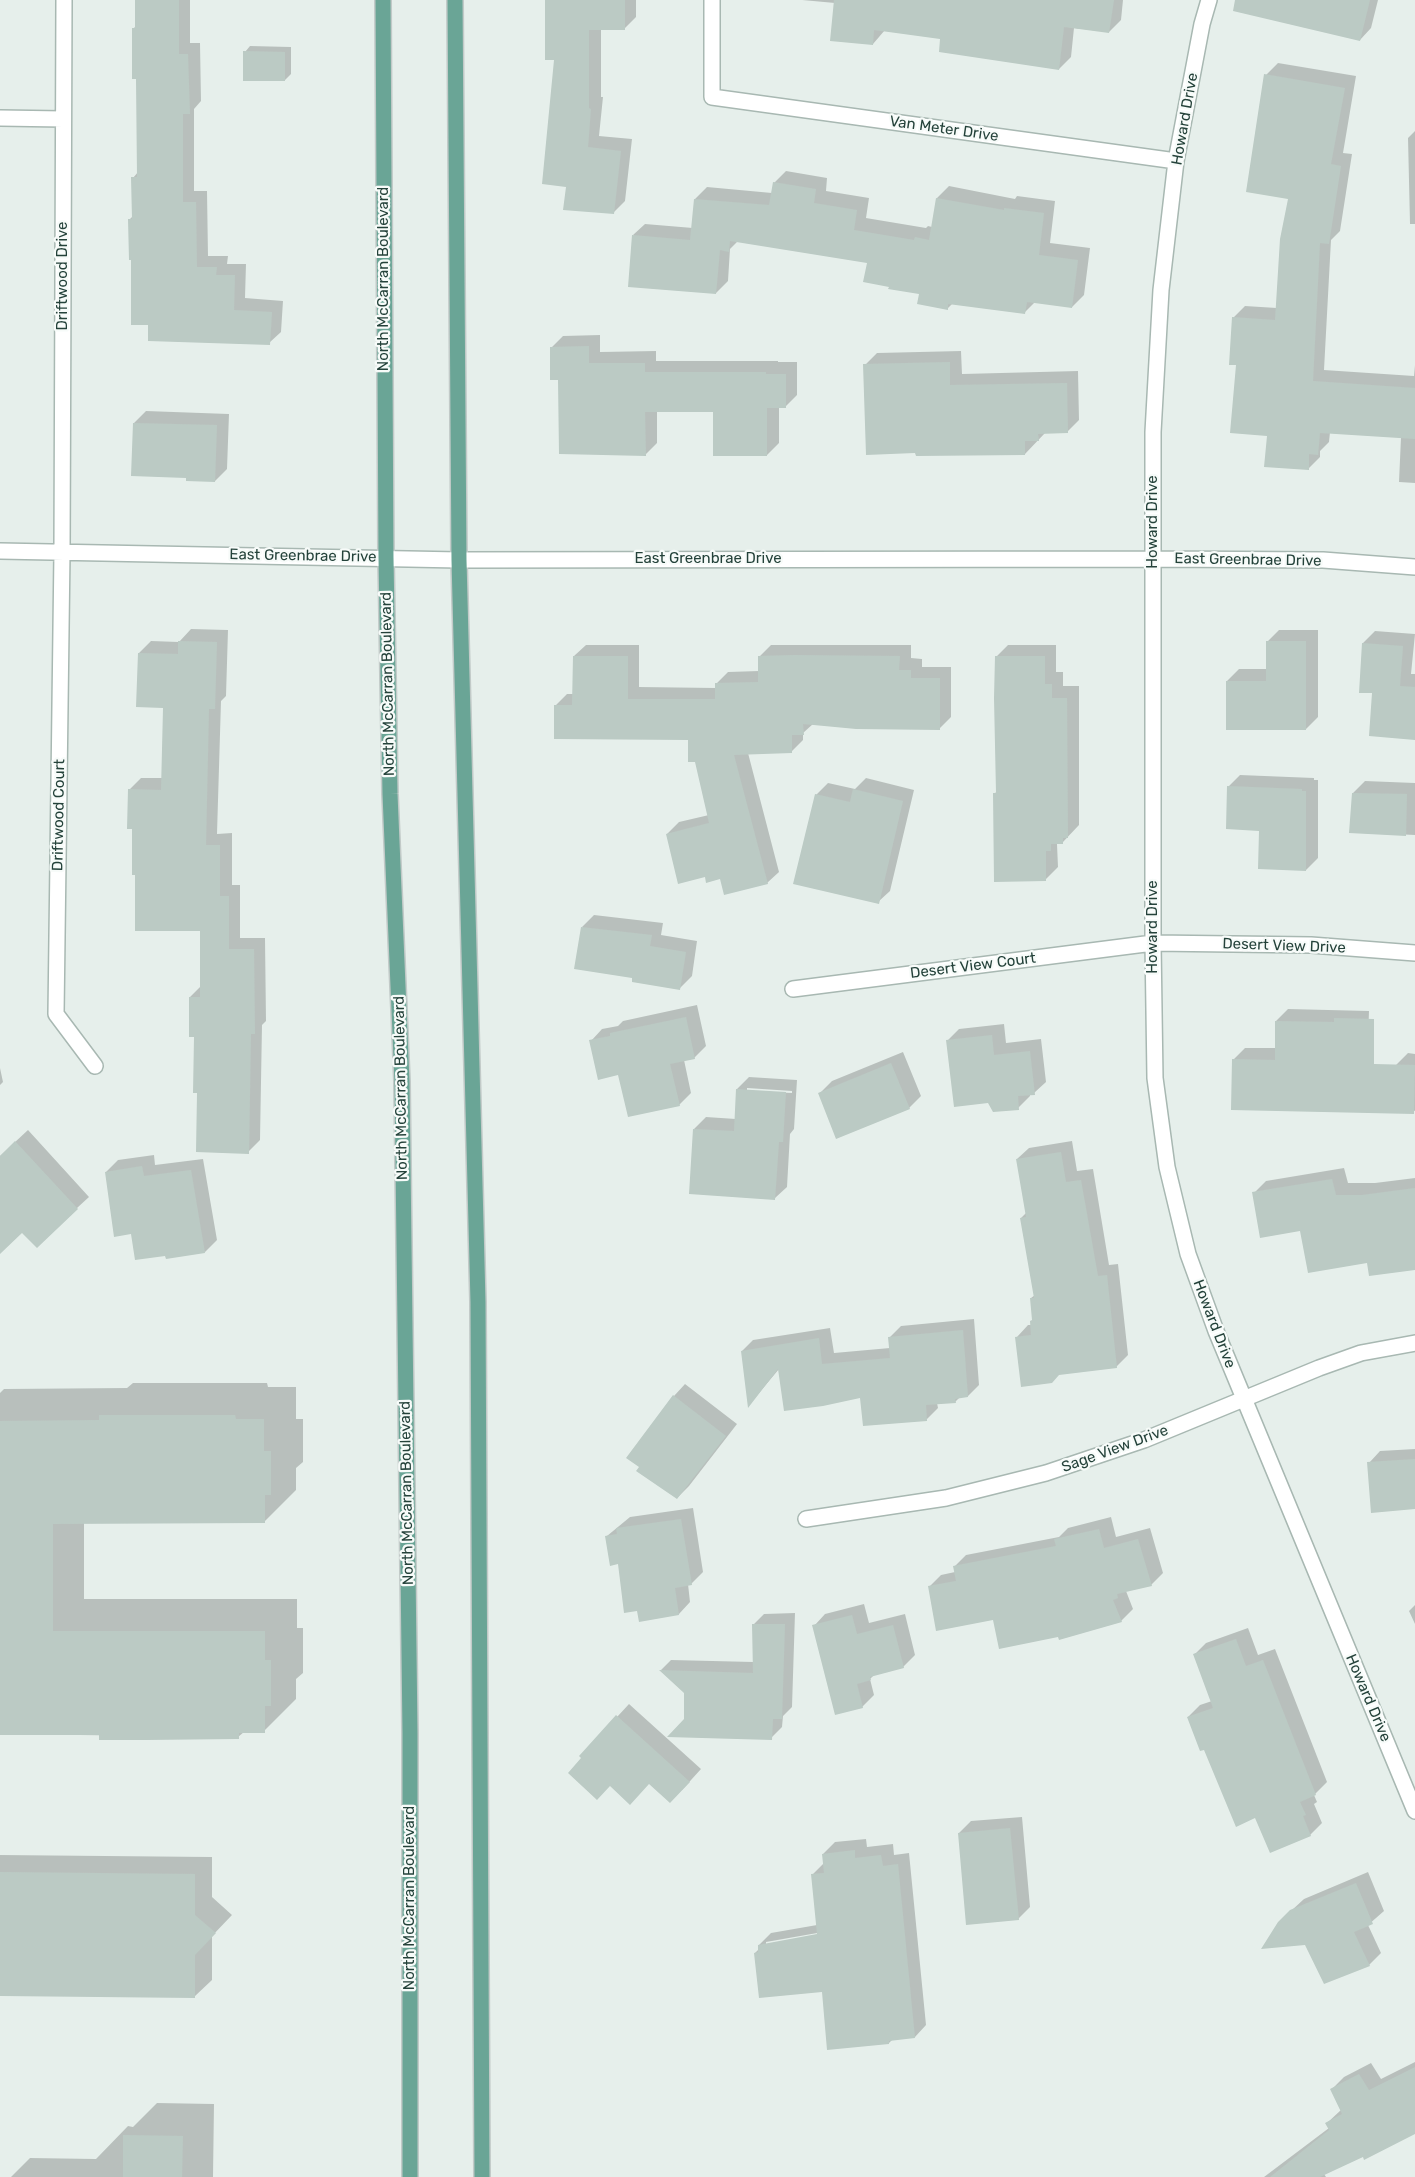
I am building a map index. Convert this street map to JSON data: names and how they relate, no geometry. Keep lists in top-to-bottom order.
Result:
{
  "streets": {
    "main road": ["North McCarran Boulevard"],
    "street": [
      "Howard Drive",
      "Van Meter Drive",
      "Driftwood Drive",
      "East Greenbrae Drive",
      "Driftwood Court",
      "Desert View Drive",
      "Desert View Court",
      "Sage View Drive"
    ]
  },
  "crossings": [
    ["Howard Drive", "Van Meter Drive"],
    ["Howard Drive", "East Greenbrae Drive"],
    ["Howard Drive", "Desert View Drive"],
    ["Howard Drive", "Desert View Court"],
    ["Howard Drive", "Sage View Drive"],
    ["Driftwood Drive", "East Greenbrae Drive"],
    ["Driftwood Drive", "Driftwood Court"],
    ["North McCarran Boulevard", "East Greenbrae Drive"],
    ["East Greenbrae Drive", "Driftwood Court"],
    ["Desert View Drive", "Desert View Court"]
  ]
}
